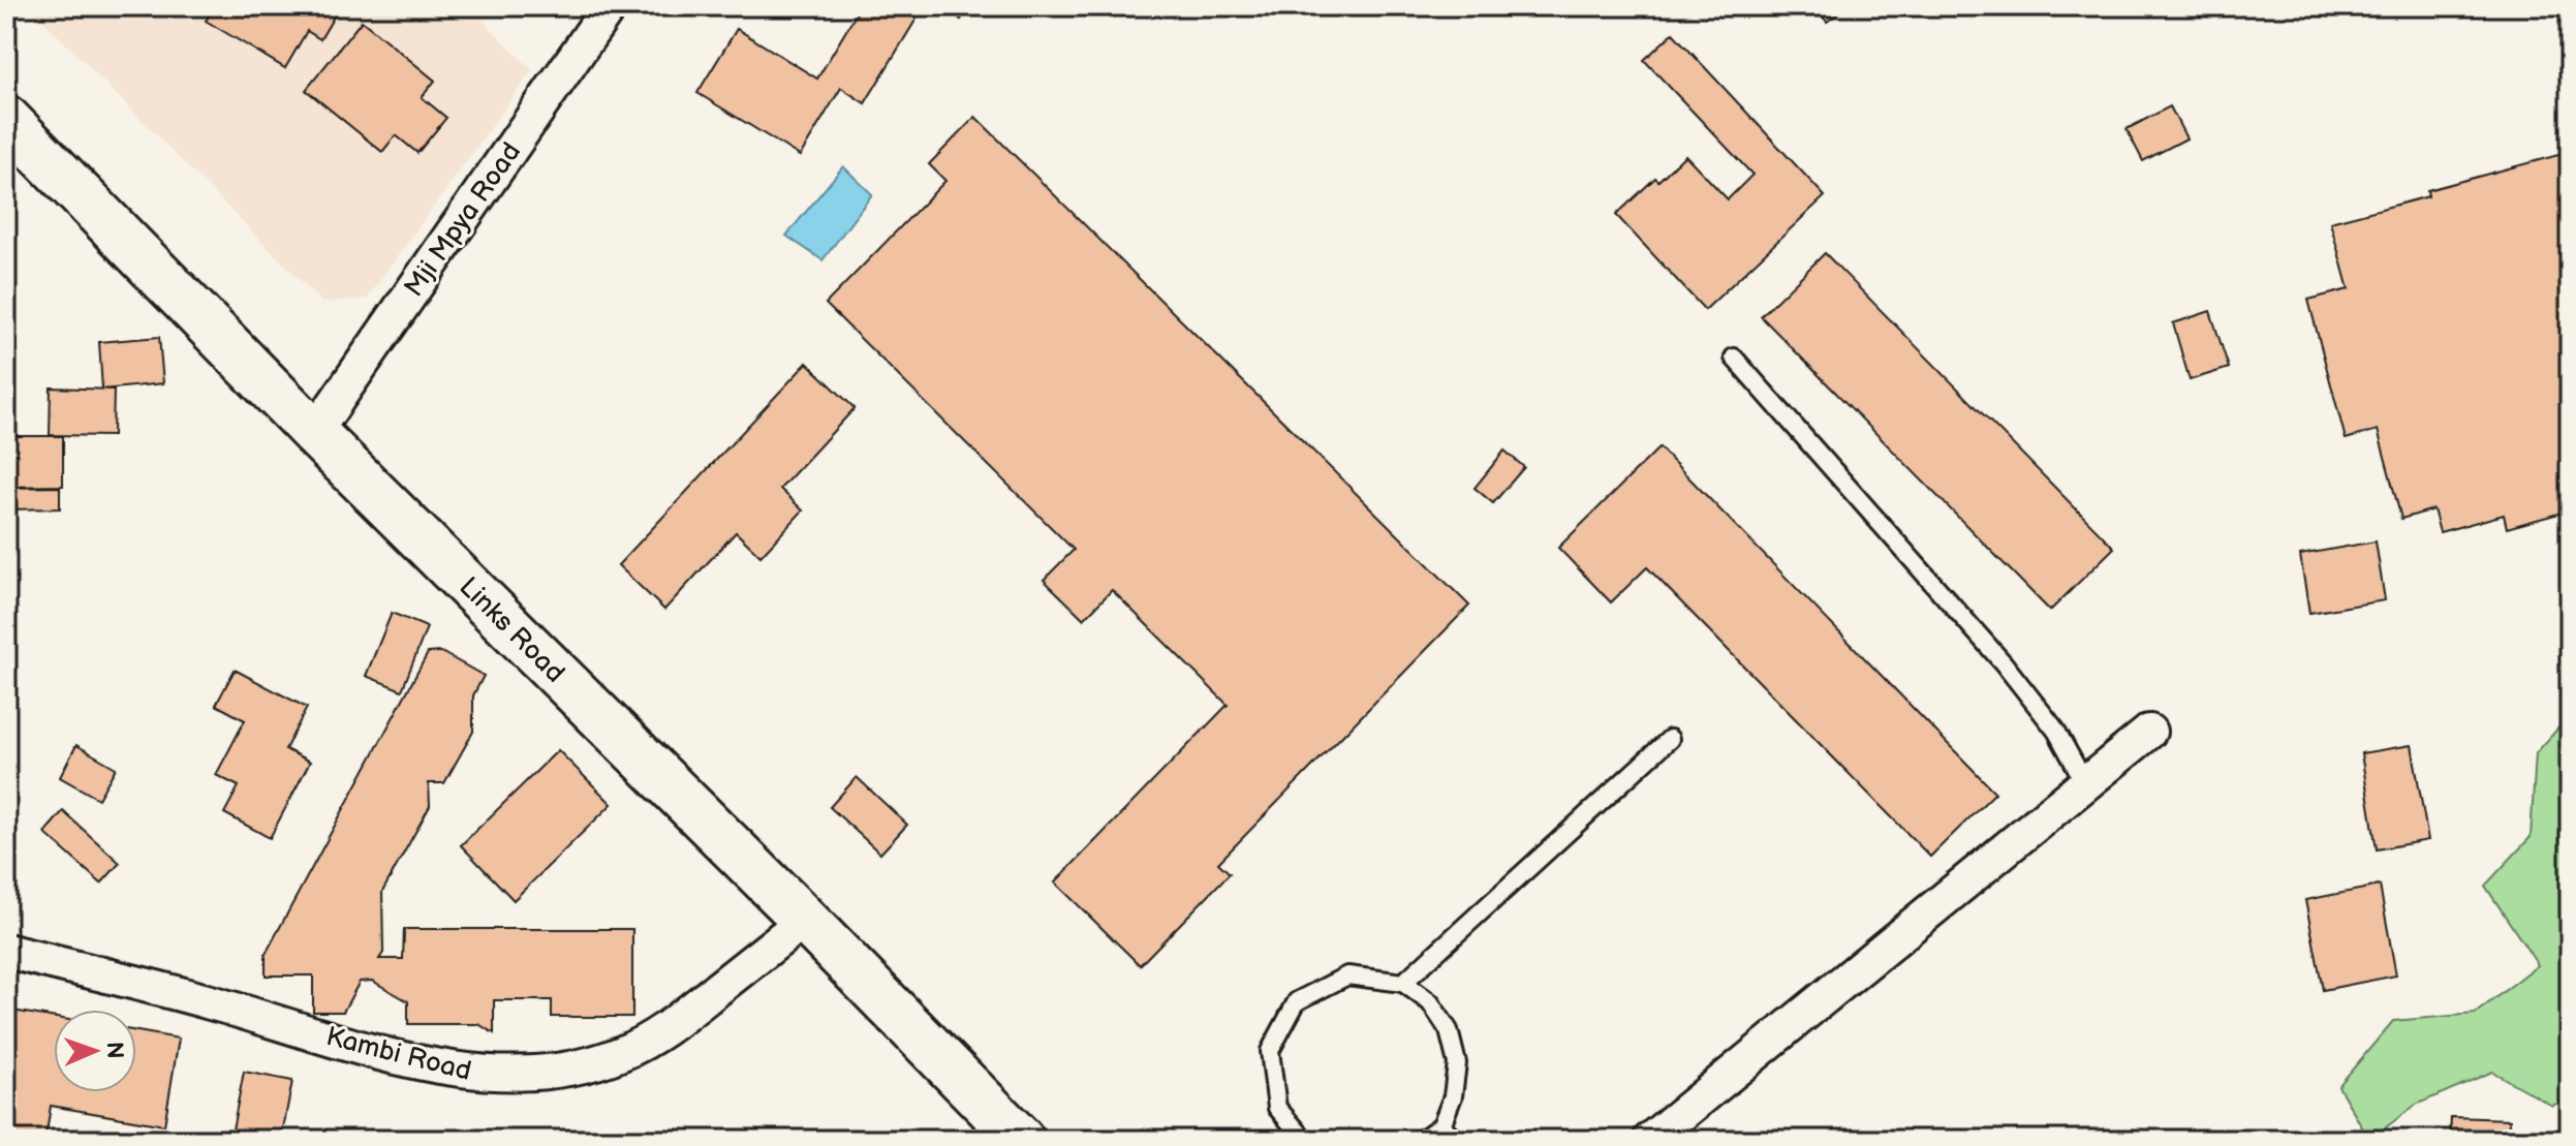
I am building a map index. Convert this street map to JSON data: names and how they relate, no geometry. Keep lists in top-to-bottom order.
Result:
{
  "streets": {
    "main road": ["Links Road"],
    "street": ["Mji Mpya Road", "Kambi Road"]
  },
  "crossings": [
    ["Mji Mpya Road", "Links Road"],
    ["Links Road", "Kambi Road"]
  ],
  "north": "right"
}
